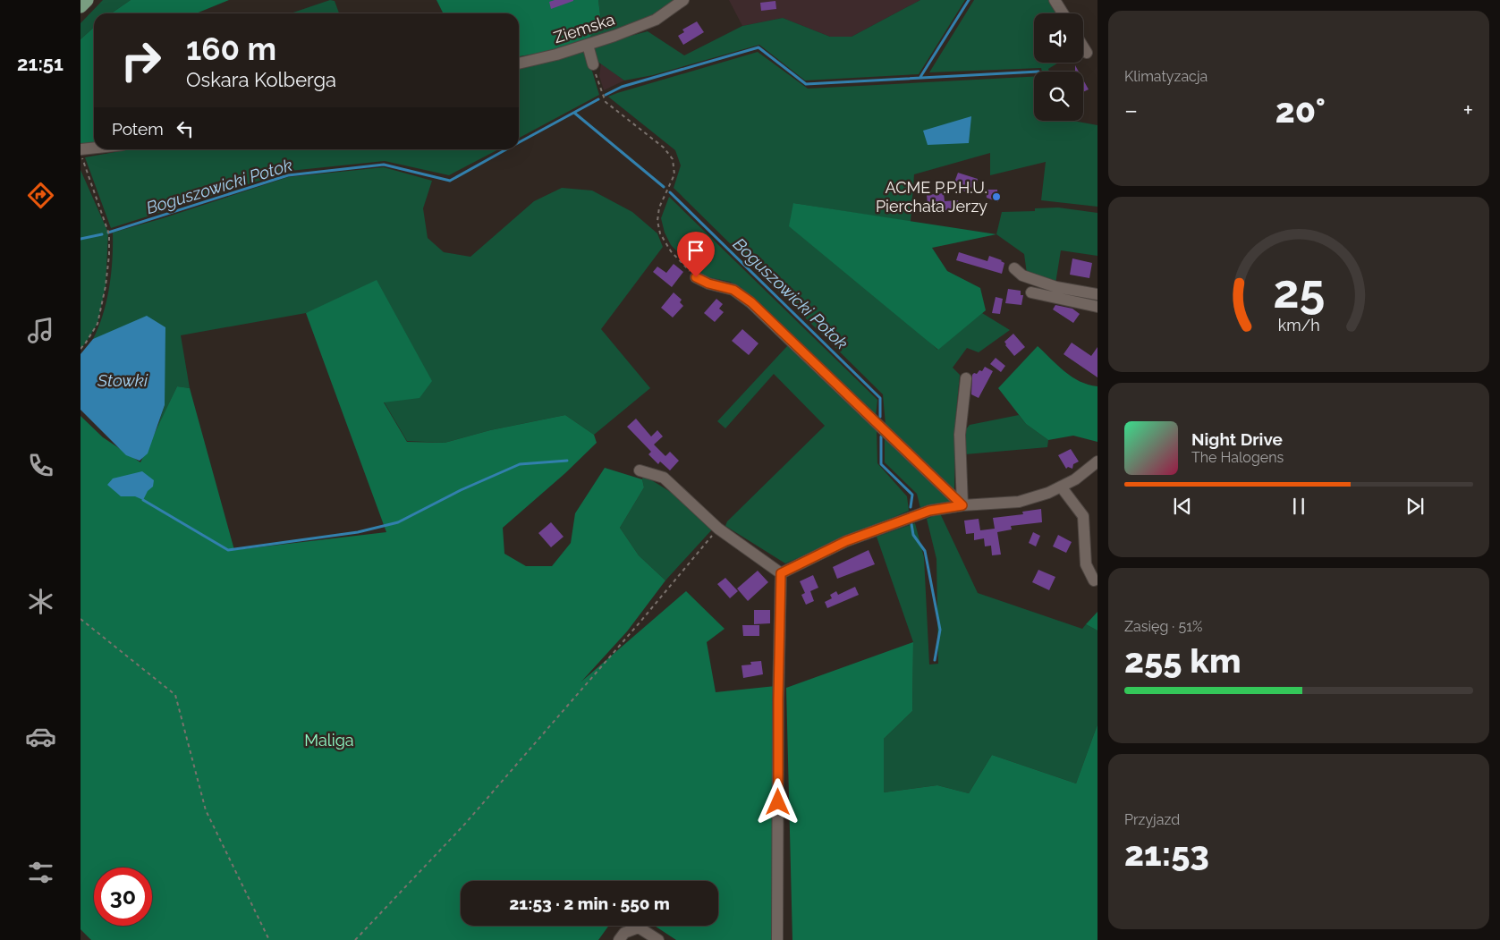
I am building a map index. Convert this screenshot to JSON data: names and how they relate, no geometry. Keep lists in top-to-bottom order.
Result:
{
  "streets": {
    "street": ["Ziemska"]
  },
  "water": ["Boguszowicki Potok", "Stowki"],
  "parks": ["Maliga"],
  "places": ["ACME P.P.H.U. Pierchała Jerzy"],
  "page": {
    "tabs": "21:51",
    "tile": [
      "Klimatyzacja",
      ["Zasięg · 51%", "255 km"],
      ["Przyjazd", "21:53"]
    ],
    "turn": ["160 m", "Oskara Kolberga"],
    "heat": ["−", "20°", "+"],
    "then": "Potem",
    "song": ["Night Drive", "The Halogens"],
    "limit": "30",
    "trip": "21:53 · 2 min · 550 m",
    "gauge": ["25", "km/h"]
  }
}
